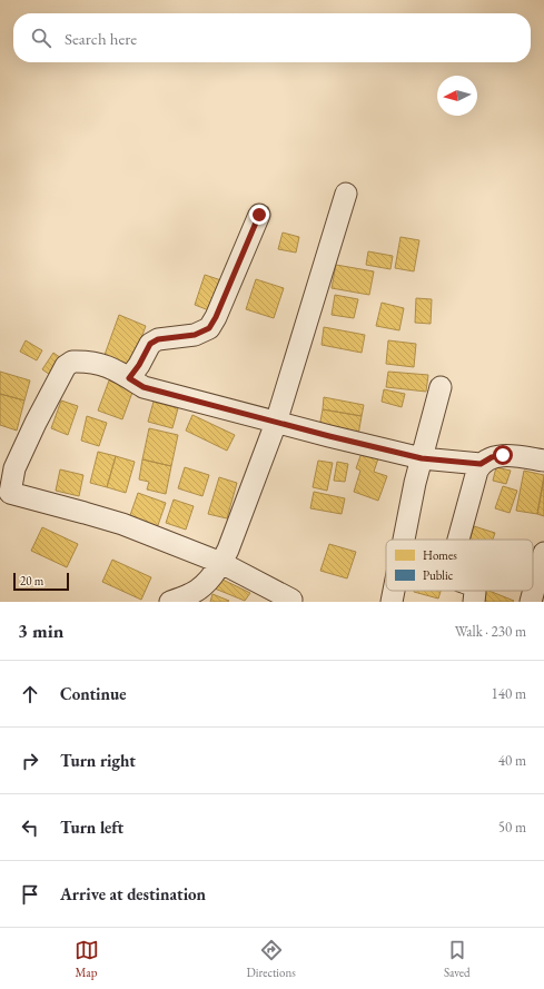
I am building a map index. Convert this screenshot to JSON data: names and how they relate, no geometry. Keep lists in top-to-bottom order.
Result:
{
  "legend": ["Homes", "Public"],
  "scale_bar": "20 m",
  "north": "left",
  "page": {
    "search": "Search here",
    "scale": "20 m",
    "heading": ["3 min", "Walk · 230 m"],
    "list": [
      ["Continue", "140 m"],
      ["Turn right", "40 m"],
      ["Turn left", "50 m"],
      "Arrive at destination"
    ],
    "nav": ["Map", "Directions", "Saved"]
  }
}
